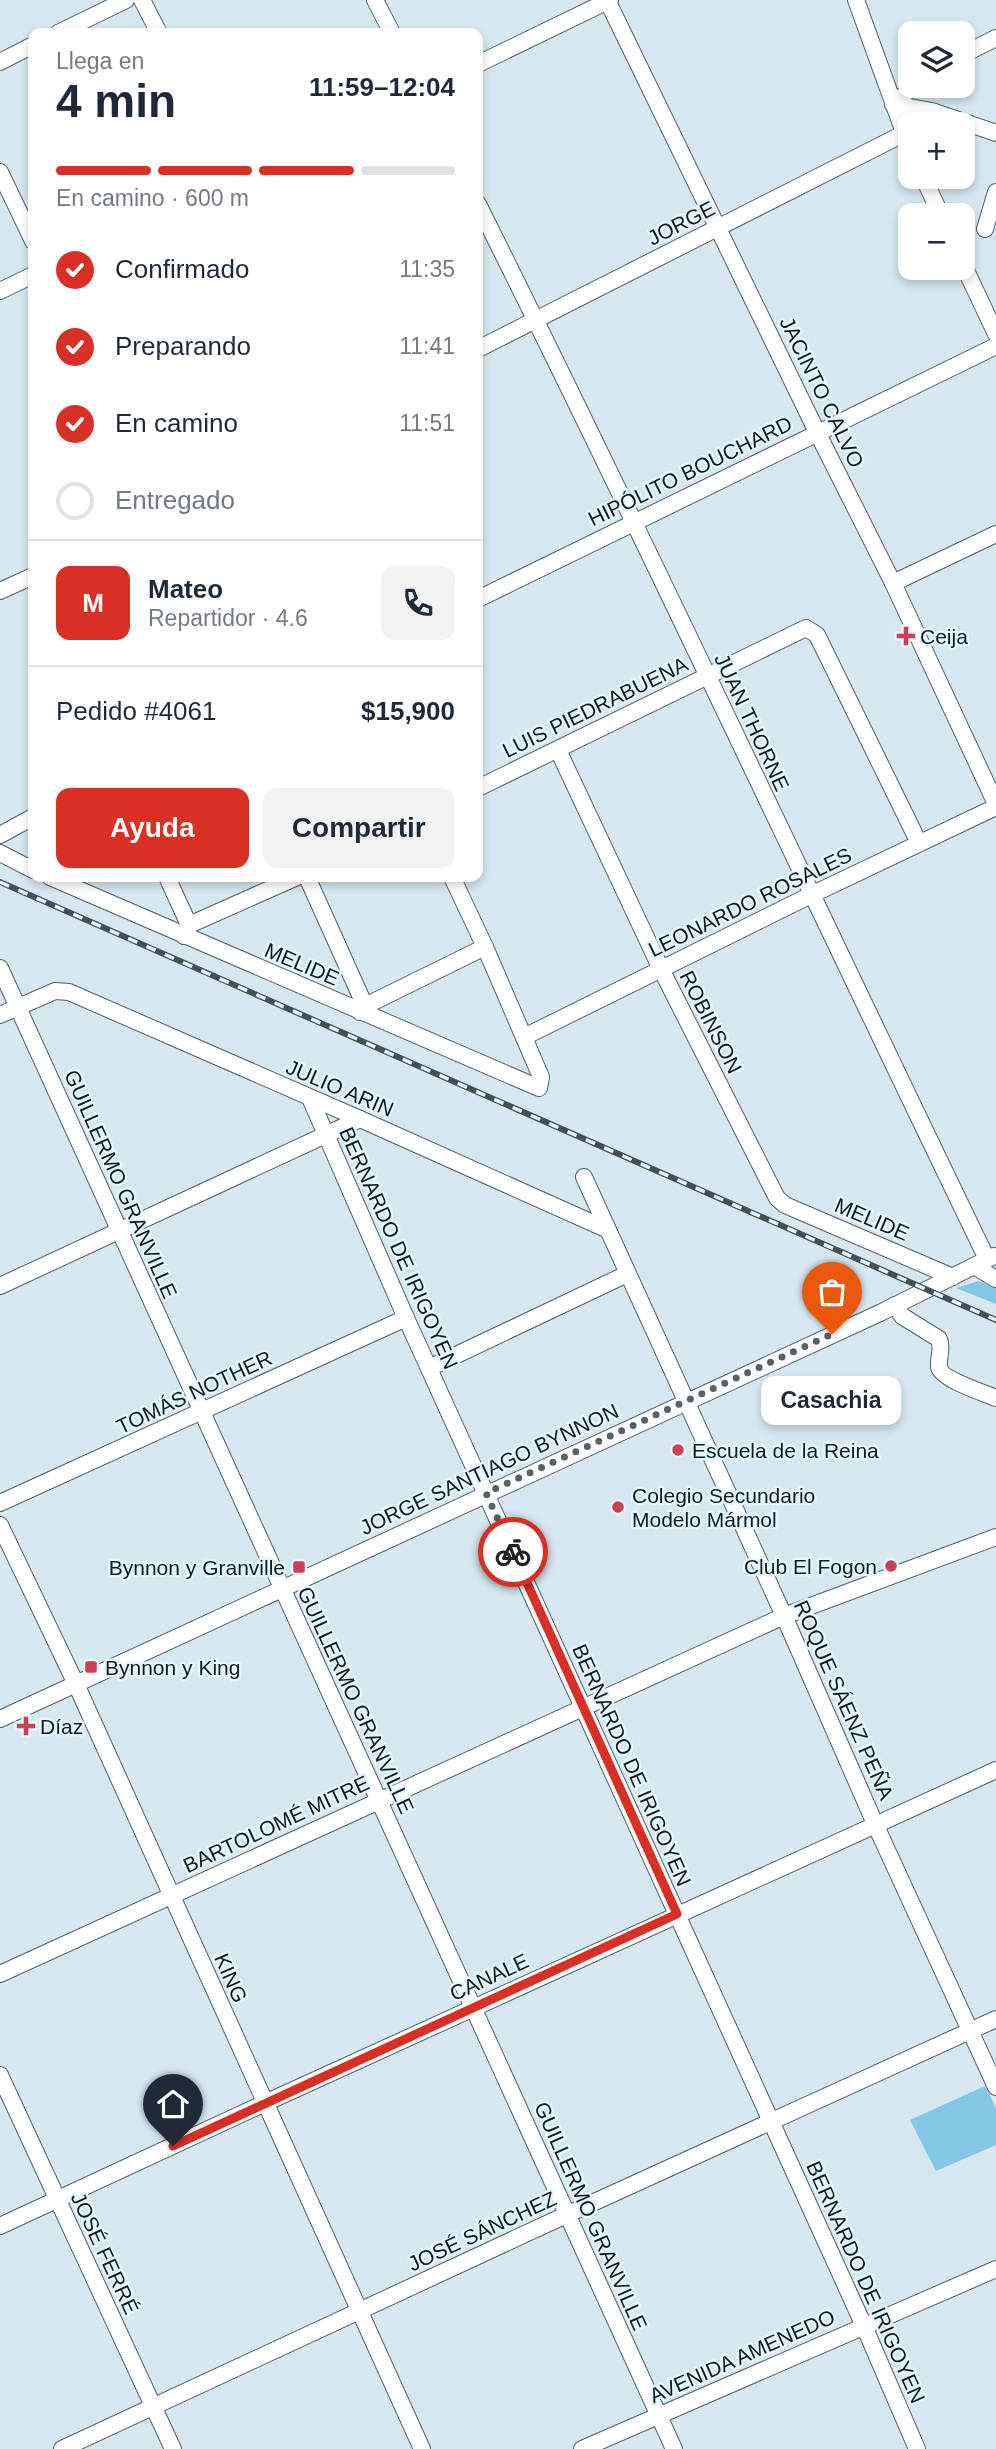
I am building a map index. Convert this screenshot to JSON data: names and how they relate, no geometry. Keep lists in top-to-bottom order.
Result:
{
  "streets": {
    "street": [
      "JORGE",
      "JACINTO CALVO",
      "HIPÓLITO BOUCHARD",
      "LUIS PIEDRABUENA",
      "JUAN THORNE",
      "LEONARDO ROSALES",
      "MELIDE",
      "ROBINSON",
      "JULIO ARIN",
      "GUILLERMO GRANVILLE",
      "BERNARDO DE IRIGOYEN",
      "TOMÁS NOTHER",
      "JORGE SANTIAGO BYNNON",
      "ROQUE SÁENZ PEÑA",
      "BARTOLOMÉ MITRE",
      "CANALE",
      "KING",
      "JOSÉ SÁNCHEZ",
      "JOSÉ FERRÉ",
      "AVENIDA AMENEDO"
    ]
  },
  "crossings": [
    ["JORGE", "JACINTO CALVO"],
    ["JORGE", "JUAN THORNE"],
    ["JACINTO CALVO", "HIPÓLITO BOUCHARD"],
    ["JACINTO CALVO", "LEONARDO ROSALES"],
    ["HIPÓLITO BOUCHARD", "JUAN THORNE"],
    ["LUIS PIEDRABUENA", "JUAN THORNE"],
    ["LUIS PIEDRABUENA", "LEONARDO ROSALES"],
    ["LUIS PIEDRABUENA", "ROBINSON"],
    ["JUAN THORNE", "LEONARDO ROSALES"],
    ["JUAN THORNE", "JORGE SANTIAGO BYNNON"],
    ["LEONARDO ROSALES", "MELIDE"],
    ["LEONARDO ROSALES", "ROBINSON"],
    ["MELIDE", "ROBINSON"],
    ["MELIDE", "JORGE SANTIAGO BYNNON"],
    ["JULIO ARIN", "GUILLERMO GRANVILLE"],
    ["JULIO ARIN", "BERNARDO DE IRIGOYEN"],
    ["JULIO ARIN", "ROQUE SÁENZ PEÑA"],
    ["GUILLERMO GRANVILLE", "TOMÁS NOTHER"],
    ["GUILLERMO GRANVILLE", "JORGE SANTIAGO BYNNON"],
    ["GUILLERMO GRANVILLE", "BARTOLOMÉ MITRE"],
    ["GUILLERMO GRANVILLE", "CANALE"],
    ["GUILLERMO GRANVILLE", "JOSÉ SÁNCHEZ"],
    ["GUILLERMO GRANVILLE", "AVENIDA AMENEDO"],
    ["BERNARDO DE IRIGOYEN", "TOMÁS NOTHER"],
    ["BERNARDO DE IRIGOYEN", "JORGE SANTIAGO BYNNON"],
    ["BERNARDO DE IRIGOYEN", "BARTOLOMÉ MITRE"],
    ["BERNARDO DE IRIGOYEN", "CANALE"],
    ["BERNARDO DE IRIGOYEN", "JOSÉ SÁNCHEZ"],
    ["BERNARDO DE IRIGOYEN", "AVENIDA AMENEDO"],
    ["JORGE SANTIAGO BYNNON", "ROQUE SÁENZ PEÑA"],
    ["JORGE SANTIAGO BYNNON", "KING"],
    ["ROQUE SÁENZ PEÑA", "BARTOLOMÉ MITRE"],
    ["ROQUE SÁENZ PEÑA", "CANALE"],
    ["ROQUE SÁENZ PEÑA", "JOSÉ SÁNCHEZ"],
    ["BARTOLOMÉ MITRE", "KING"],
    ["CANALE", "KING"],
    ["CANALE", "JOSÉ FERRÉ"],
    ["KING", "JOSÉ SÁNCHEZ"],
    ["JOSÉ SÁNCHEZ", "JOSÉ FERRÉ"]
  ],
  "places": {
    "health": ["Ceija", "Díaz"],
    "other": [
      "Casachia",
      "Escuela de la Reina",
      "Colegio Secundario Modelo Mármol",
      "Club El Fogon"
    ],
    "transit": ["Bynnon y Granville", "Bynnon y King"]
  },
  "page": {
    "map_buttons": ["+", "−"],
    "heading": ["4 min", "Llega en", "11:59–12:04"],
    "panel": [
      "Mateo",
      "Repartidor · 4.6",
      "Pedido #4061",
      "$15,900"
    ],
    "bar": "En camino · 600 m",
    "list": [
      ["Confirmado", "11:35"],
      ["Preparando", "11:41"],
      ["En camino", "11:51"],
      "Entregado"
    ],
    "round": "M",
    "buttons": ["Ayuda", "Compartir"],
    "bubble": "Casachia"
  }
}
